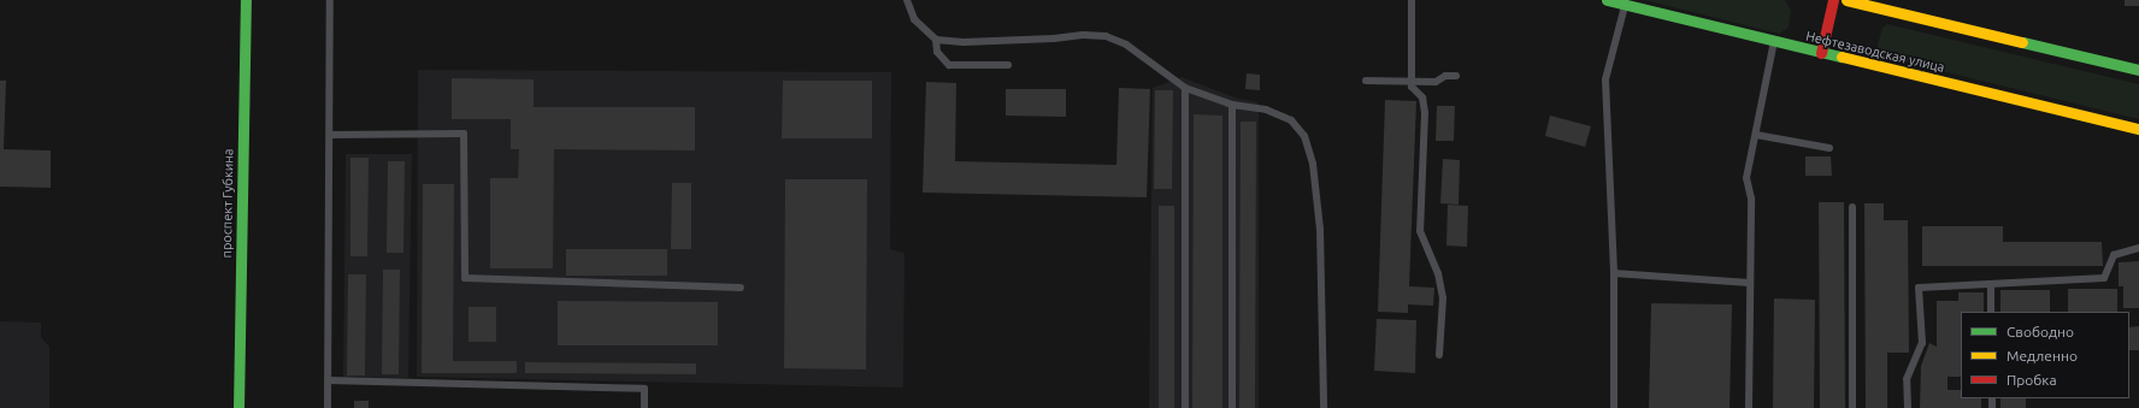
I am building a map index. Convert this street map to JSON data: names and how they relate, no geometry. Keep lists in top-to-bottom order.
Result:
{
  "streets": {
    "main road": ["Нефтезаводская улица", "проспект Губкина"]
  },
  "legend": ["Свободно", "Медленно", "Пробка"]
}
